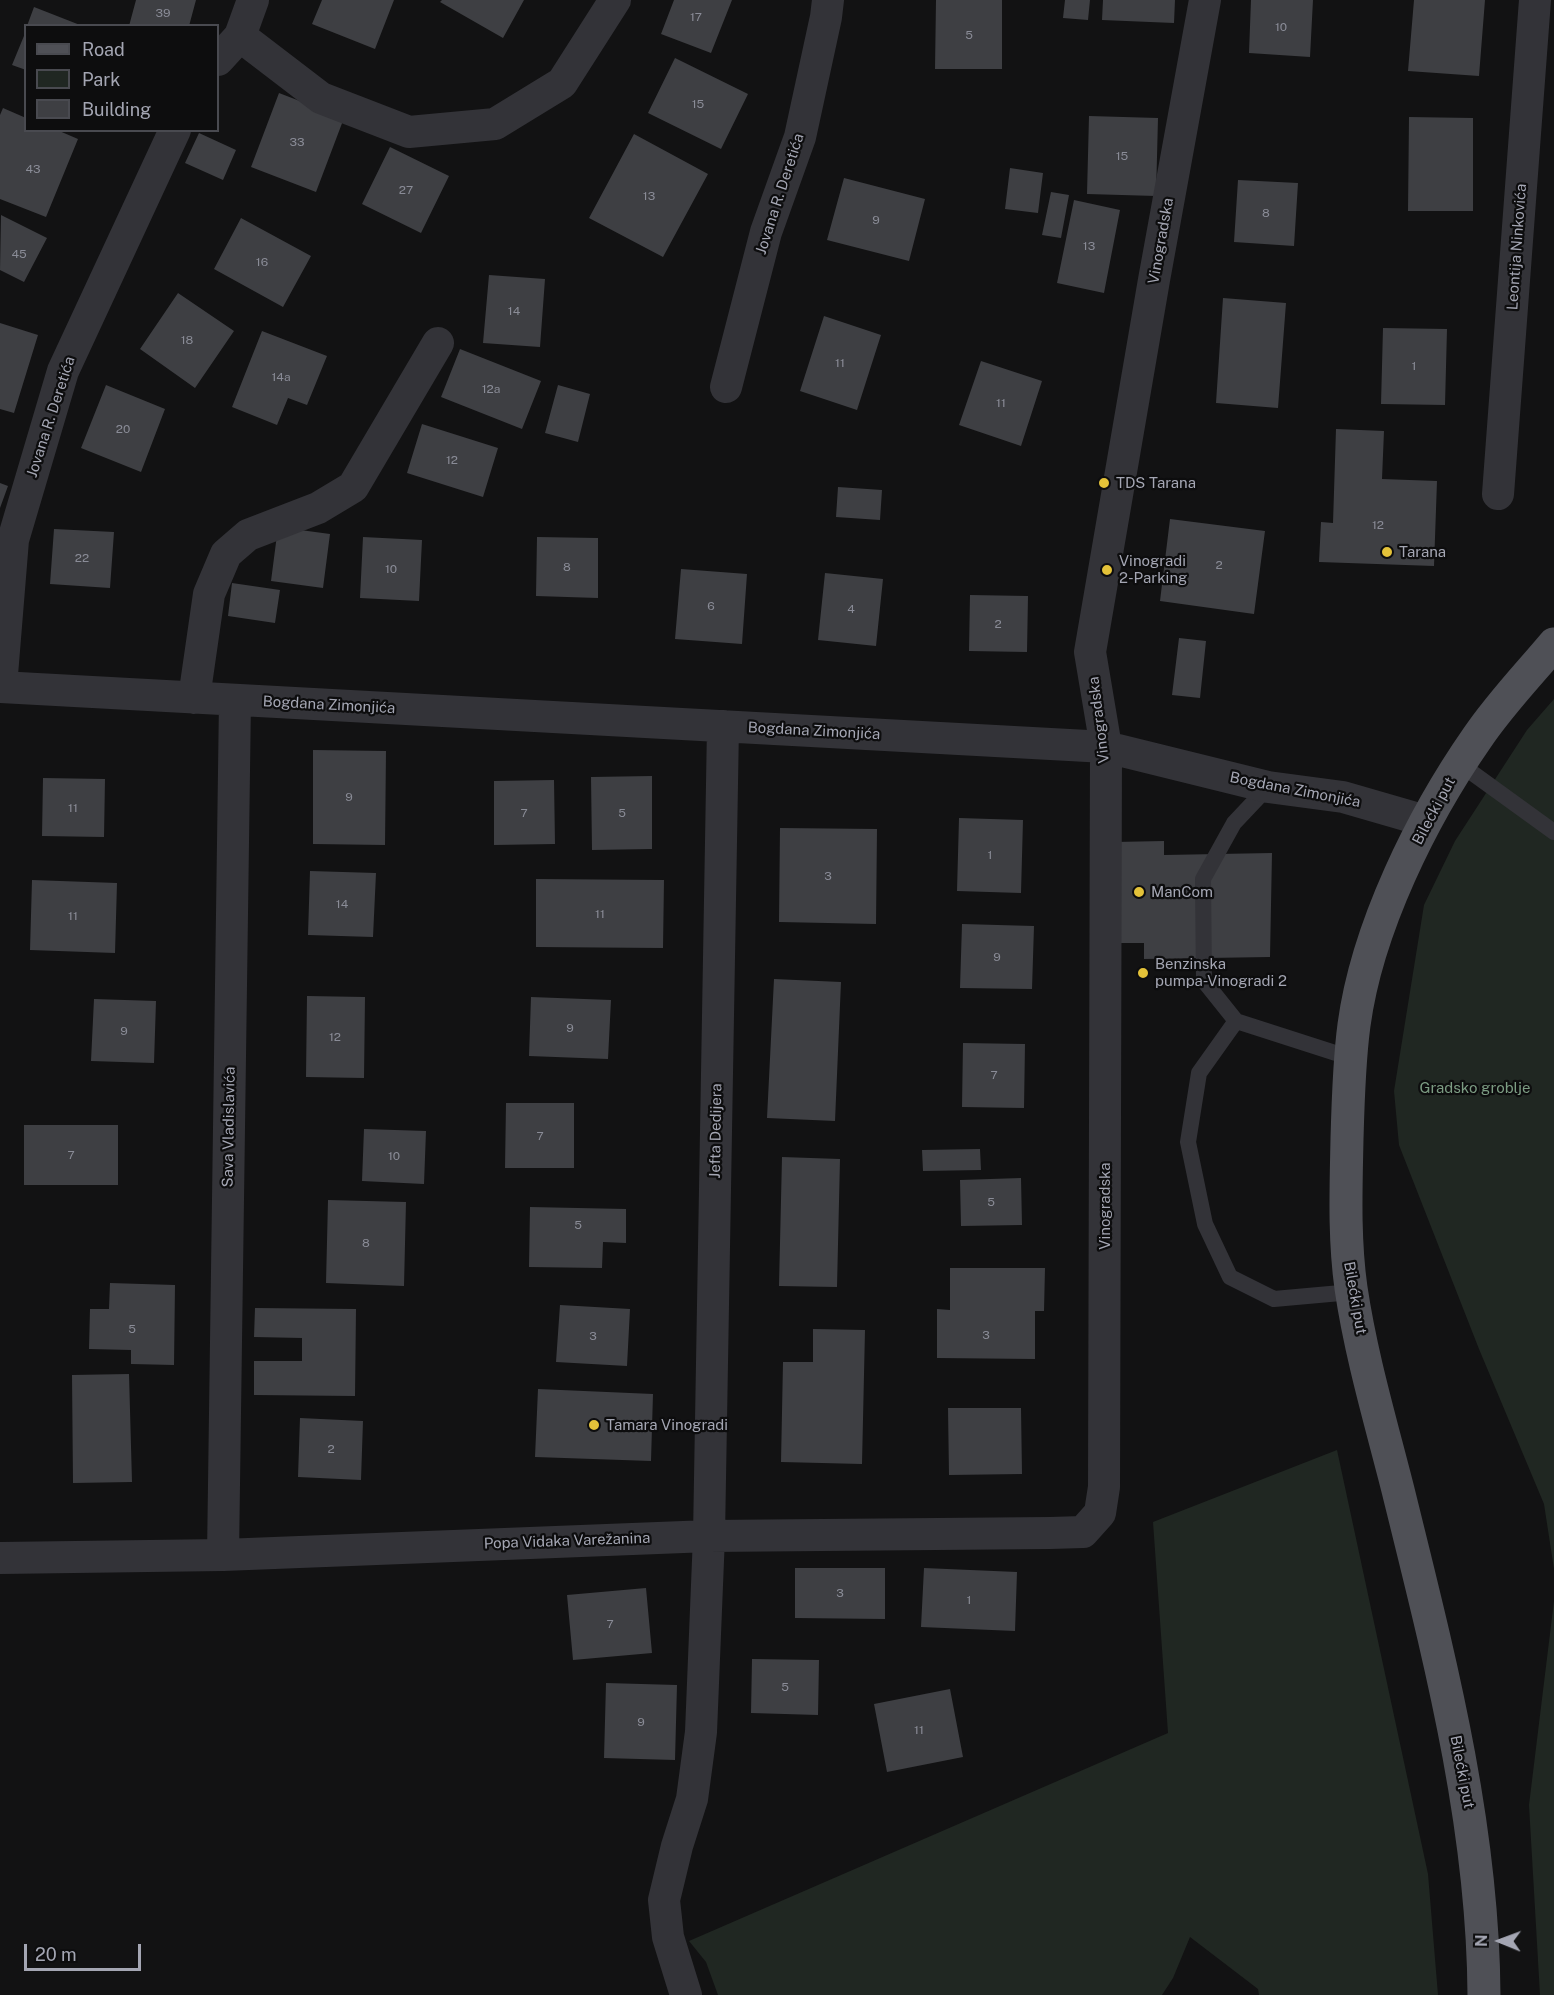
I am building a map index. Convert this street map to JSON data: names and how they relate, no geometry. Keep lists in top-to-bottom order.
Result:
{
  "streets": {
    "main road": ["Bilećki put"],
    "street": [
      "Jovana R. Deretića",
      "Vinogradska",
      "Leontija Ninkovića",
      "Bogdana Zimonjića",
      "Sava Vladislavića",
      "Jefta Dedijera",
      "Popa Vidaka Varežanina"
    ]
  },
  "crossings": [
    ["Jovana R. Deretića", "Bogdana Zimonjića"],
    ["Vinogradska", "Bogdana Zimonjića"],
    ["Vinogradska", "Popa Vidaka Varežanina"],
    ["Bogdana Zimonjića", "Bilećki put"],
    ["Bogdana Zimonjića", "Sava Vladislavića"],
    ["Bogdana Zimonjića", "Jefta Dedijera"],
    ["Sava Vladislavića", "Popa Vidaka Varežanina"],
    ["Jefta Dedijera", "Popa Vidaka Varežanina"]
  ],
  "parks": ["Gradsko groblje"],
  "places": [
    "TDS Tarana",
    "Tarana",
    "Vinogradi 2-Parking",
    "ManCom",
    "Benzinska pumpa-Vinogradi 2",
    "Tamara Vinogradi"
  ],
  "house_numbers": [
    "39",
    "17",
    "10",
    "5",
    "15",
    "33",
    "15",
    "43",
    "27",
    "13",
    "8",
    "9",
    "13",
    "45",
    "16",
    "14",
    "18",
    "11",
    "1",
    "14a",
    "12a",
    "11",
    "20",
    "12",
    "12",
    "22",
    "2",
    "8",
    "10",
    "6",
    "4",
    "2",
    "9",
    "11",
    "7",
    "5",
    "1",
    "3",
    "14",
    "11",
    "11",
    "9",
    "9",
    "9",
    "12",
    "7",
    "7",
    "7",
    "10",
    "5",
    "5",
    "8",
    "5",
    "3",
    "3",
    "2",
    "3",
    "1",
    "7",
    "5",
    "9",
    "11"
  ],
  "legend": ["Road", "Park", "Building"],
  "scale_bar": "20 m",
  "north": "left"
}
